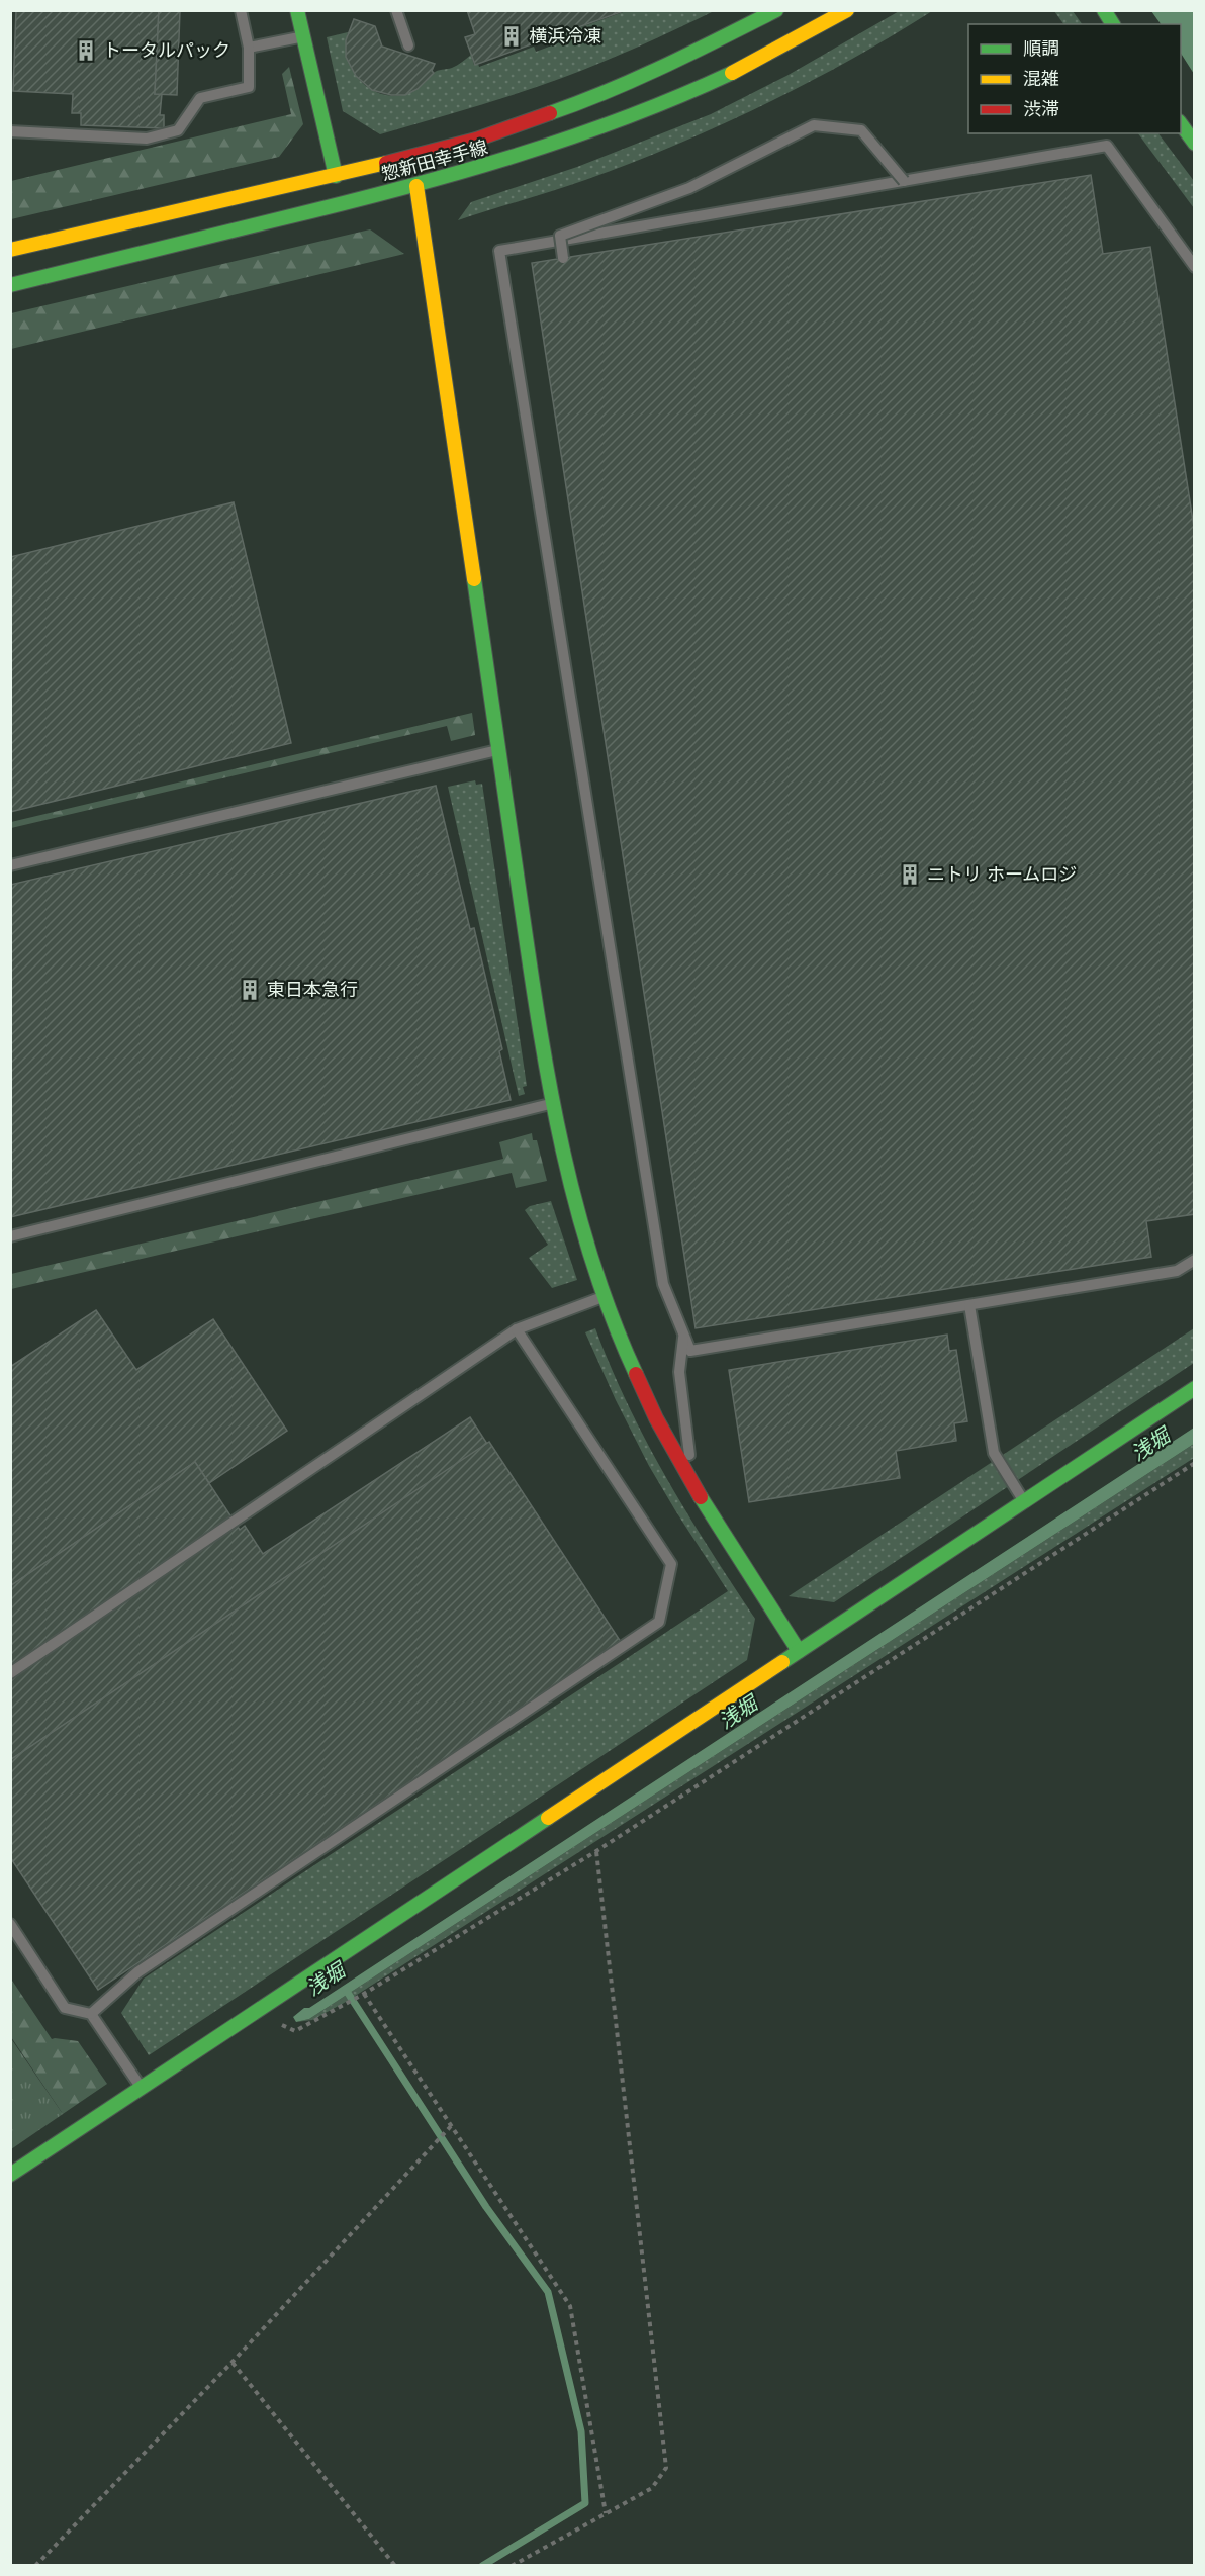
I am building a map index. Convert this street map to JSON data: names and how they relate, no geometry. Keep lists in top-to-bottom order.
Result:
{
  "streets": {
    "street": ["惣新田幸手線"]
  },
  "water": ["浅堀"],
  "places": {
    "building": [
      "横浜冷凍",
      "トータルパック",
      "ニトリ ホームロジ",
      "東日本急行"
    ]
  },
  "legend": ["順調", "混雑", "渋滞"]
}
